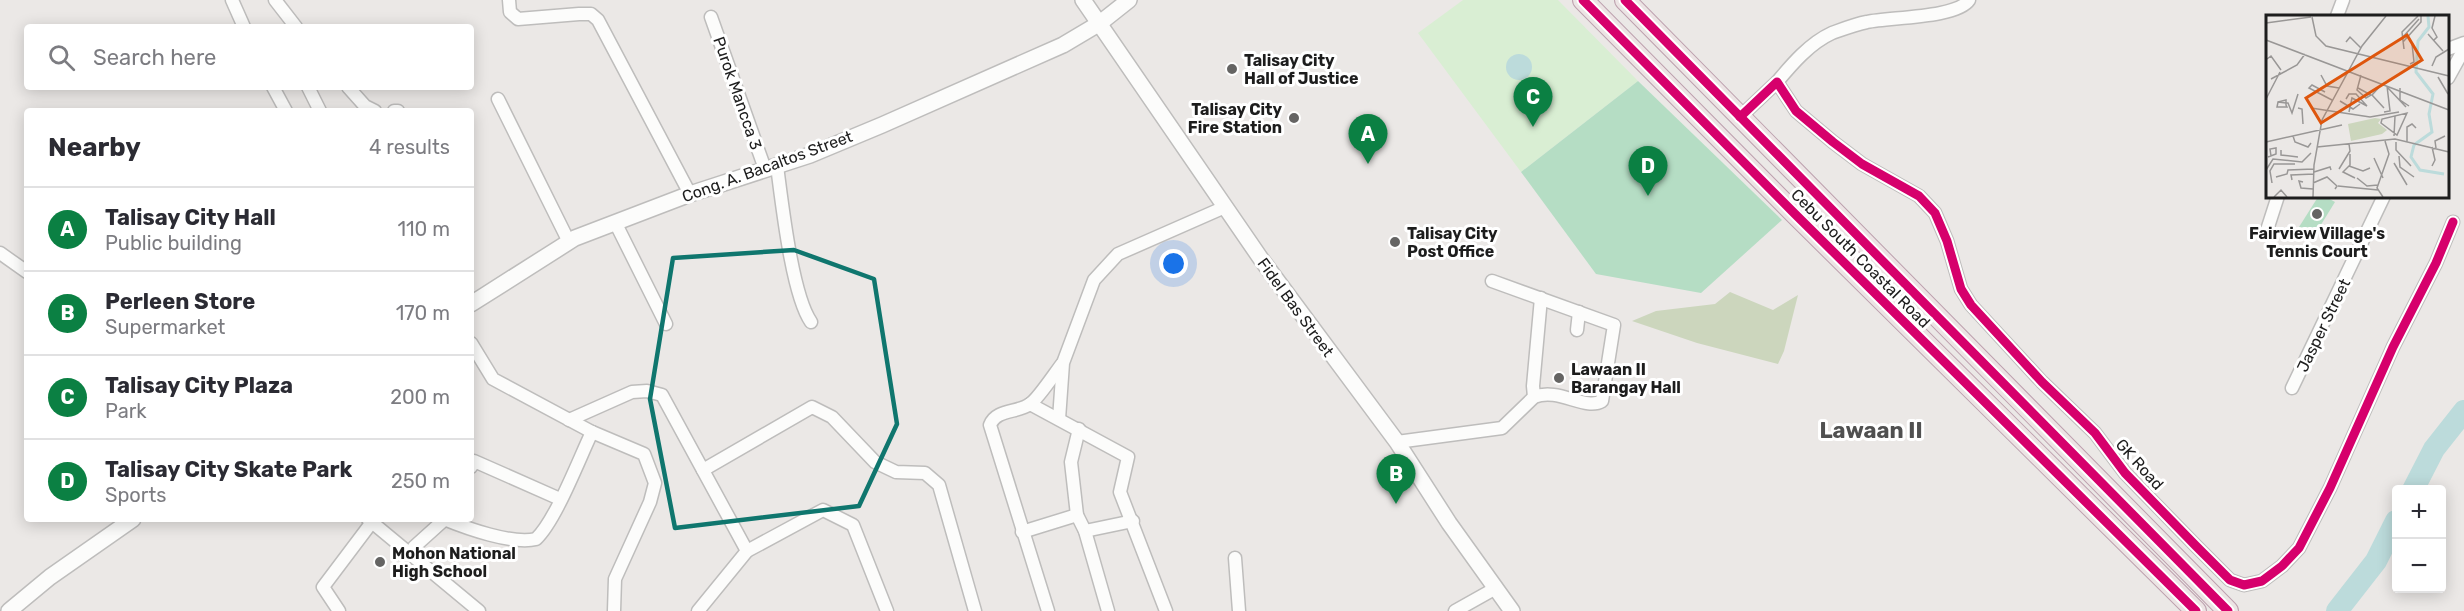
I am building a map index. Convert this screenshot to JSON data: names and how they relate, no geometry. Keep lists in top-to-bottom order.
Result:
{
  "streets": {
    "highway": ["Cebu South Coastal Road"],
    "street": [
      "Purok Mancca 3",
      "Cong. A. Bacaltos Street",
      "Fidel Bas Street",
      "Jasper Street",
      "GK Road"
    ]
  },
  "crossings": [
    ["Purok Mancca 3", "Cong. A. Bacaltos Street"],
    ["Cong. A. Bacaltos Street", "Fidel Bas Street"]
  ],
  "districts": ["Lawaan II"],
  "places": [
    "Talisay City Hall of Justice",
    "Talisay City Fire Station",
    "Fairview Village's Tennis Court",
    "Talisay City Post Office",
    "Lawaan II Barangay Hall",
    "Mohon National High School"
  ],
  "page": {
    "search": "Search here",
    "pins": [
      "C",
      "A",
      "D",
      "B"
    ],
    "heading": ["Nearby", "4 results"],
    "list": [
      {
        "mark": "A",
        "name": "Talisay City Hall",
        "note": "Public building",
        "value": "110 m"
      },
      {
        "mark": "B",
        "name": "Perleen Store",
        "note": "Supermarket",
        "value": "170 m"
      },
      {
        "mark": "C",
        "name": "Talisay City Plaza",
        "note": "Park",
        "value": "200 m"
      },
      {
        "mark": "D",
        "name": "Talisay City Skate Park",
        "note": "Sports",
        "value": "250 m"
      }
    ],
    "map_buttons": ["+", "−"]
  }
}
